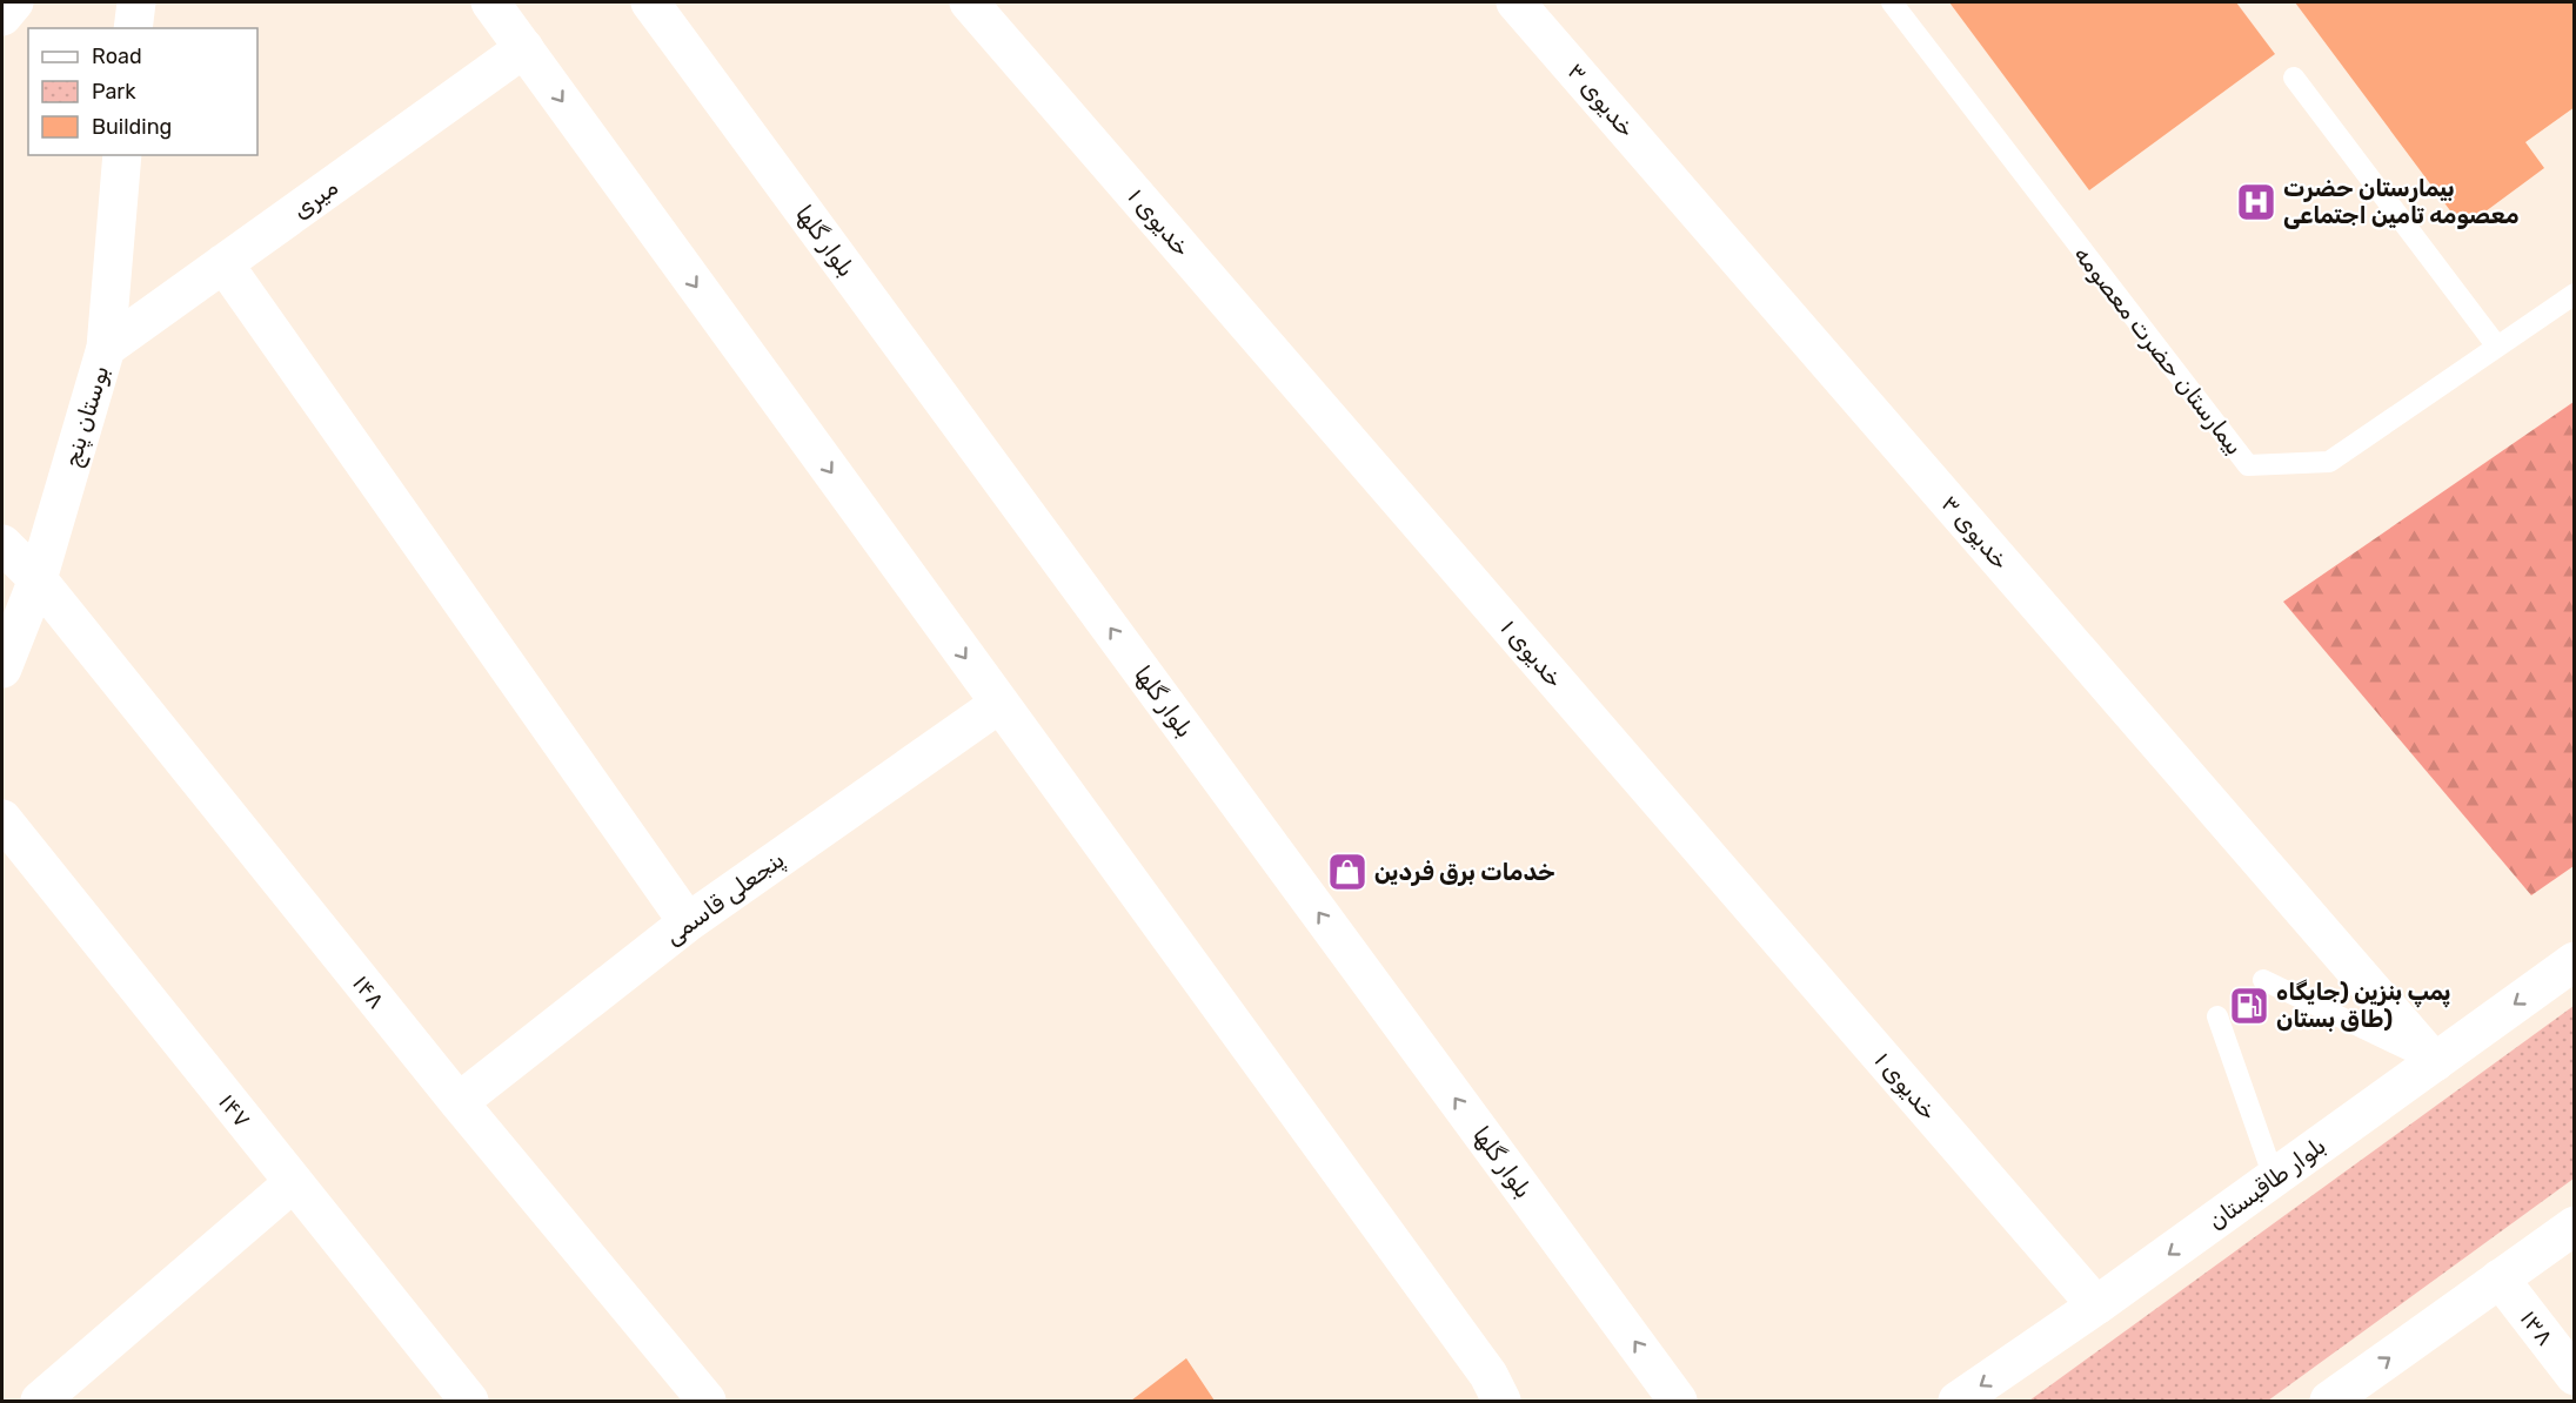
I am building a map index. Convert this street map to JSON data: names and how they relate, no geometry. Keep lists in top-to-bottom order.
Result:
{
  "streets": {
    "street": [
      "خدیوی ۳",
      "میری",
      "خدیوی ۱",
      "بلوار گلها",
      "بوستان پنج",
      "پنجعلی قاسمی",
      "۱۴۸",
      "۱۴۷",
      "بلوار طاقبستان",
      "۱۳۸"
    ],
    "lane": ["بیمارستان حضرت معصومه"]
  },
  "crossings": [
    ["خدیوی ۳", "بلوار طاقبستان"],
    ["میری", "بوستان پنج"],
    ["خدیوی ۱", "بلوار طاقبستان"],
    ["بوستان پنج", "۱۴۸"],
    ["پنجعلی قاسمی", "۱۴۸"]
  ],
  "one_way": ["بلوار طاقبستان"],
  "places": {
    "hospital": ["بیمارستان حضرت معصومه تامین اجتماعی"],
    "shop": ["خدمات برق فردین"],
    "fuel station": ["پمپ بنزین (جایگاه طاق بستان)"]
  },
  "legend": ["Road", "Park", "Building"]
}
